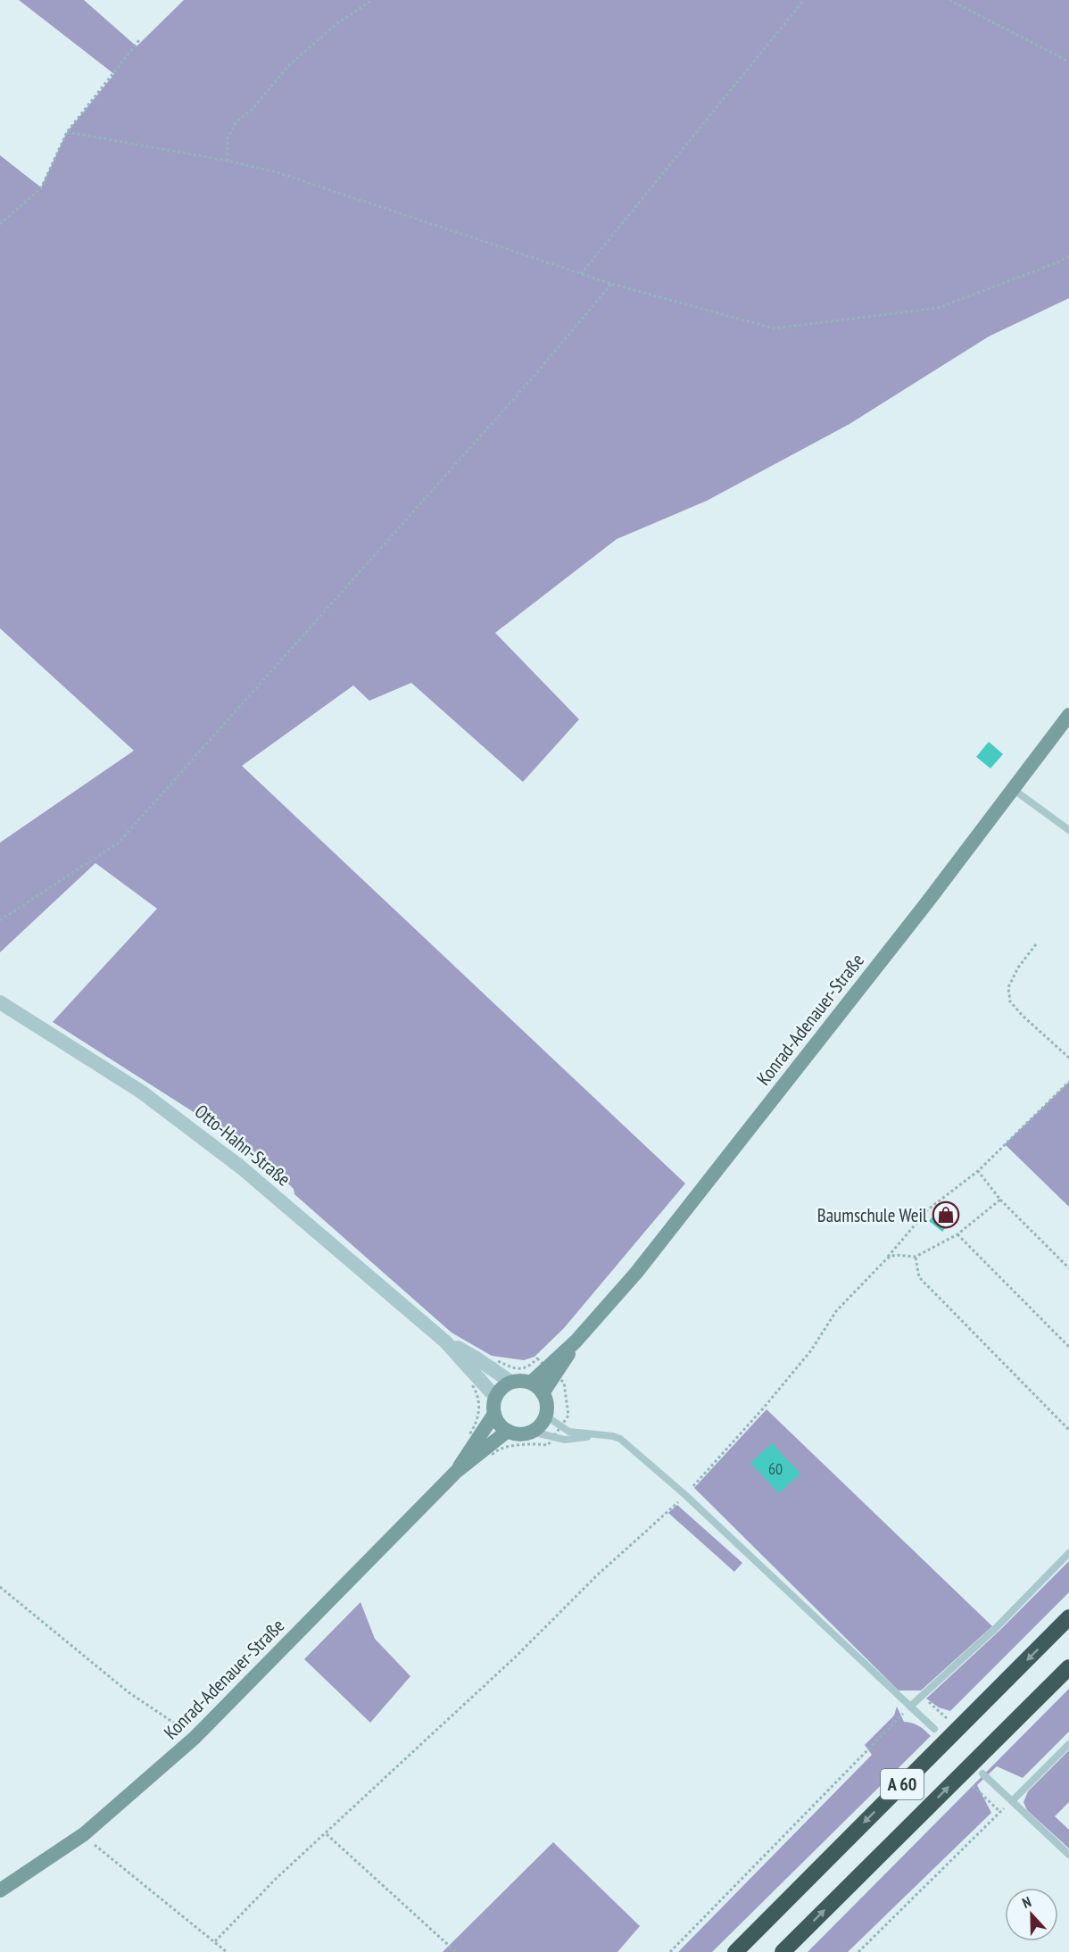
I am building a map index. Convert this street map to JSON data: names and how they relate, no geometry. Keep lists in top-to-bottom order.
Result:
{
  "streets": {
    "highway": ["A 60"],
    "main road": ["Konrad-Adenauer-Straße"],
    "street": ["Otto-Hahn-Straße"]
  },
  "crossings": [
    ["Konrad-Adenauer-Straße", "Otto-Hahn-Straße"]
  ],
  "places": {
    "shop": ["Baumschule Weil"]
  },
  "house_numbers": ["60"],
  "north": "top"
}
